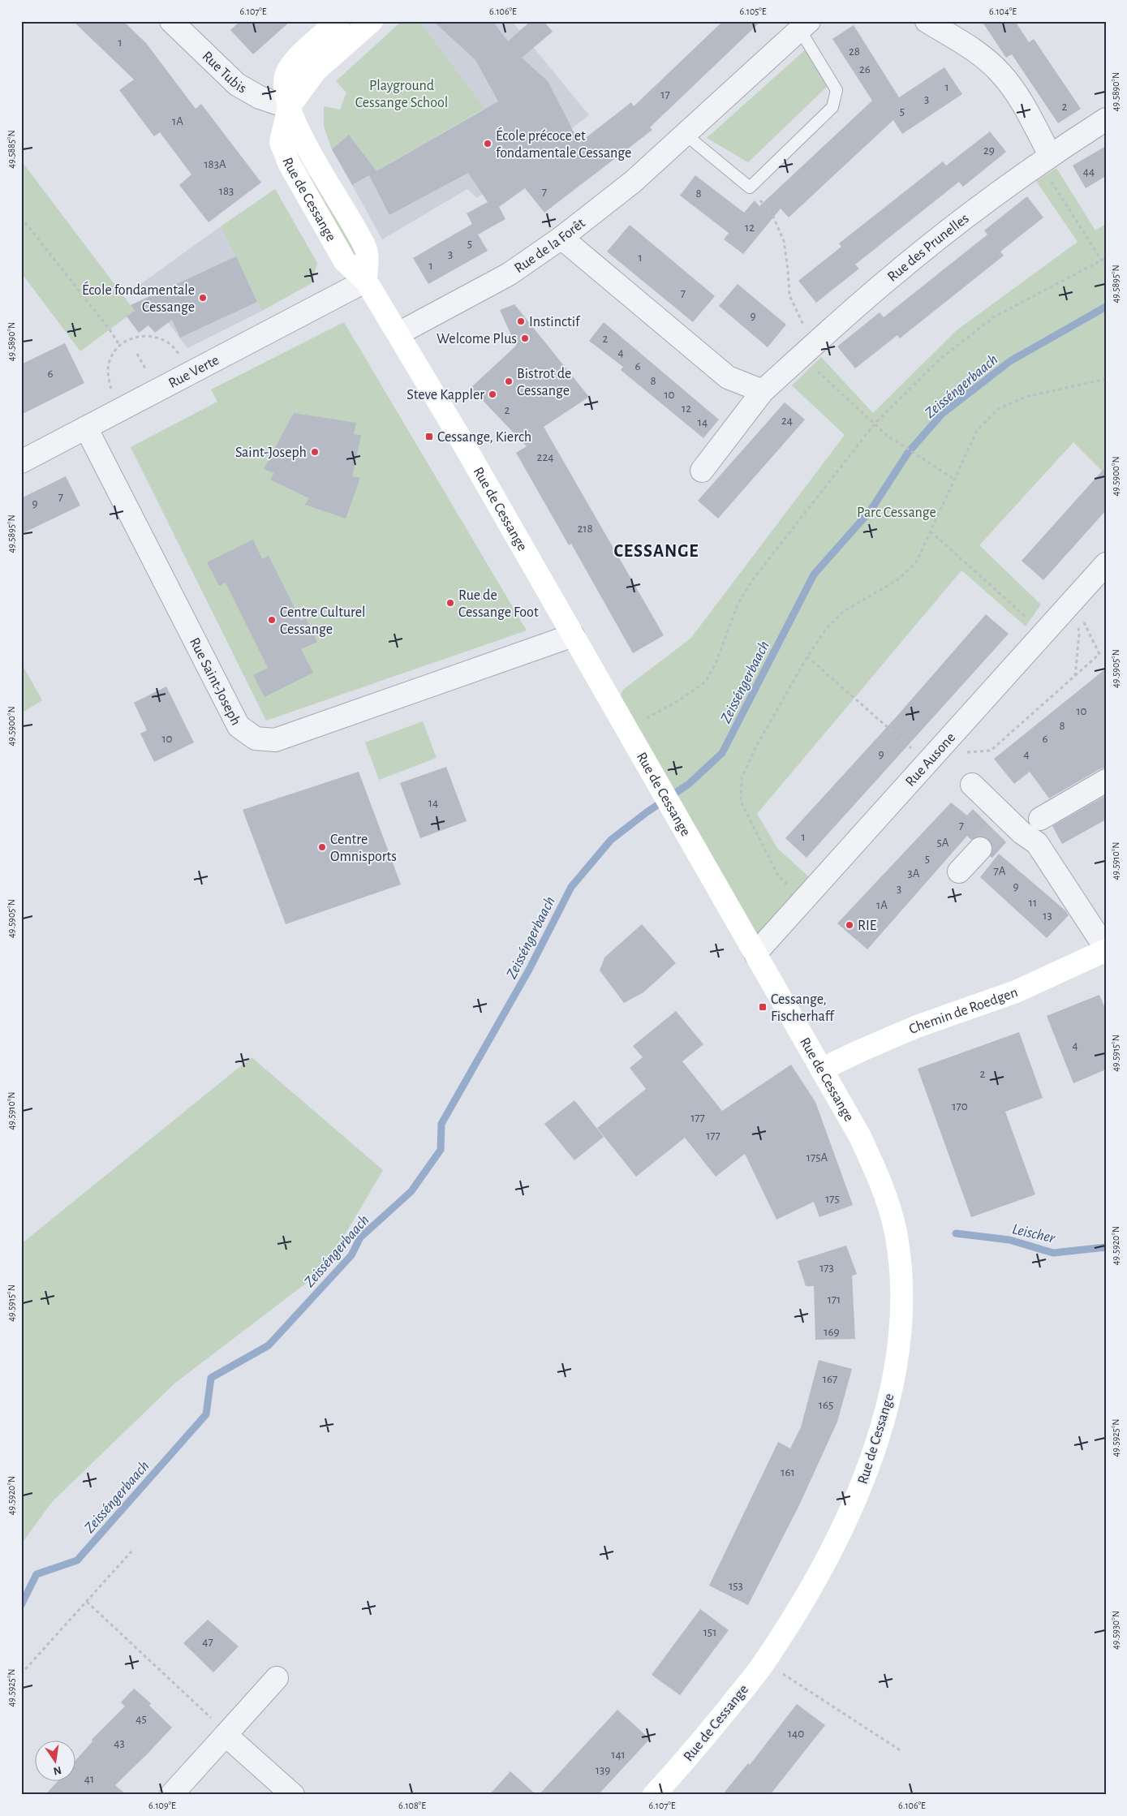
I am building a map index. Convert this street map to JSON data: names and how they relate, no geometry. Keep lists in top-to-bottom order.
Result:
{
  "streets": {
    "main road": ["Rue de Cessange", "Chemin de Roedgen"],
    "street": [
      "Rue Tubis",
      "Rue de la Forêt",
      "Rue des Prunelles",
      "Rue Verte",
      "Rue Saint-Joseph",
      "Rue Ausone"
    ]
  },
  "crossings": [
    ["Rue Tubis", "Rue de Cessange"],
    ["Rue de Cessange", "Rue de la Forêt"],
    ["Rue de Cessange", "Rue Verte"],
    ["Rue de Cessange", "Rue Saint-Joseph"],
    ["Rue de Cessange", "Rue Ausone"],
    ["Rue de Cessange", "Chemin de Roedgen"],
    ["Rue Verte", "Rue Saint-Joseph"]
  ],
  "districts": ["CESSANGE"],
  "water": ["Zeisséngerbaach", "Leischer"],
  "parks": ["Playground Cessange School", "Parc Cessange"],
  "places": {
    "other": [
      "École précoce et fondamentale Cessange",
      "École fondamentale Cessange",
      "Instinctif",
      "Welcome Plus",
      "Bistrot de Cessange",
      "Steve Kappler",
      "Saint-Joseph",
      "Rue de Cessange Foot",
      "Centre Culturel Cessange",
      "Centre Omnisports",
      "RIE"
    ],
    "transit": ["Cessange, Kierch", "Cessange, Fischerhaff"]
  },
  "house_numbers": [
    "1",
    "28",
    "26",
    "1",
    "17",
    "3",
    "2",
    "5",
    "1A",
    "29",
    "183A",
    "44",
    "183",
    "7",
    "8",
    "12",
    "5",
    "3",
    "1",
    "1",
    "7",
    "9",
    "2",
    "4",
    "6",
    "6",
    "8",
    "10",
    "12",
    "2",
    "24",
    "14",
    "224",
    "7",
    "9",
    "218",
    "10",
    "8",
    "10",
    "6",
    "9",
    "4",
    "14",
    "7",
    "1",
    "5A",
    "5",
    "7A",
    "3A",
    "9",
    "3",
    "11",
    "1A",
    "13",
    "4",
    "2",
    "170",
    "177",
    "177",
    "175A",
    "175",
    "173",
    "171",
    "169",
    "167",
    "165",
    "161",
    "153",
    "151",
    "47",
    "45",
    "140",
    "43",
    "141",
    "139",
    "41"
  ],
  "north": "bottom",
  "coordinates": [
    "6.107°E",
    "6.106°E",
    "6.105°E",
    "6.104°E",
    "49.5890°N",
    "49.5885°N",
    "49.5895°N",
    "49.5900°N",
    "49.5905°N",
    "49.5910°N",
    "49.5915°N",
    "49.5920°N",
    "49.5925°N",
    "49.5930°N",
    "6.109°E",
    "6.108°E"
  ]
}
